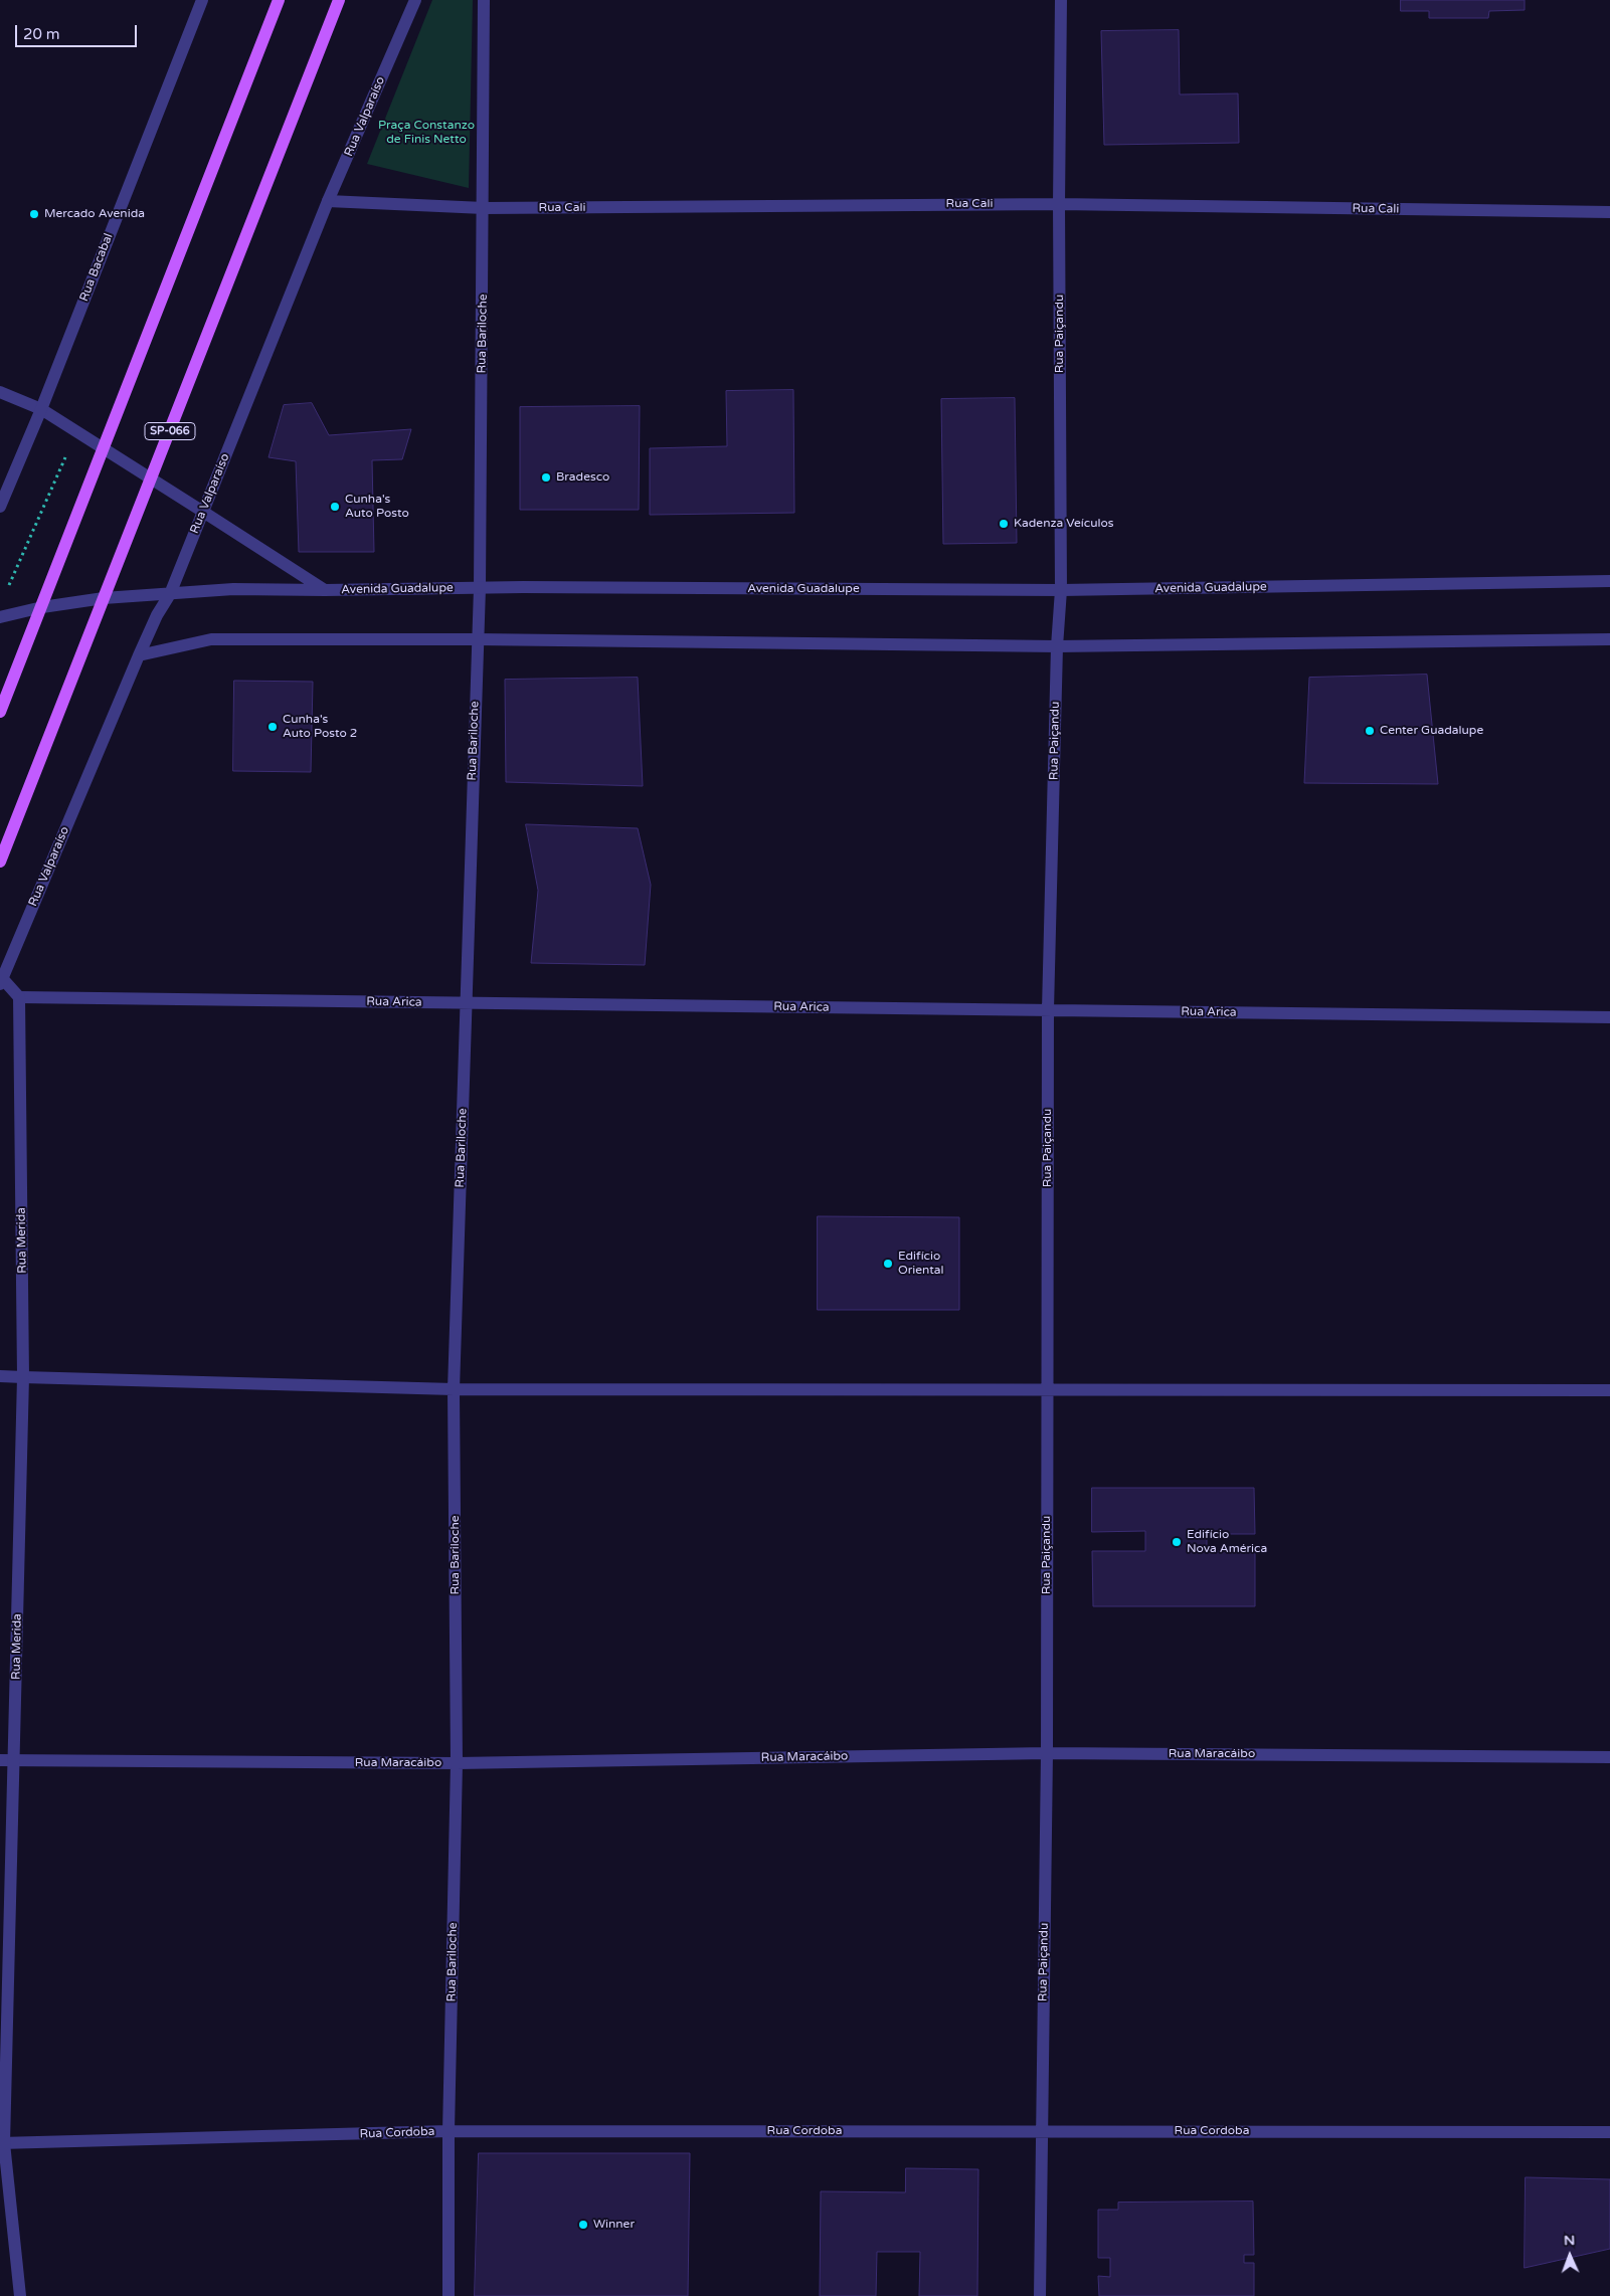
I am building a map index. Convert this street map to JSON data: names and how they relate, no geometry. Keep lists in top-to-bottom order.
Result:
{
  "streets": {
    "main road": ["SP-066"],
    "street": [
      "Rua Valparaíso",
      "Rua Cali",
      "Rua Bacabal",
      "Rua Bariloche",
      "Rua Paiçandu",
      "Avenida Guadalupe",
      "Rua Arica",
      "Rua Merida",
      "Rua Maracáibo",
      "Rua Cordoba"
    ]
  },
  "crossings": [
    ["Rua Valparaíso", "Rua Cali"],
    ["Rua Valparaíso", "Avenida Guadalupe"],
    ["Rua Cali", "Rua Bariloche"],
    ["Rua Cali", "Rua Paiçandu"],
    ["Rua Bariloche", "Avenida Guadalupe"],
    ["Rua Bariloche", "Rua Arica"],
    ["Rua Bariloche", "Rua Maracáibo"],
    ["Rua Bariloche", "Rua Cordoba"],
    ["Rua Paiçandu", "Avenida Guadalupe"],
    ["Rua Paiçandu", "Rua Arica"],
    ["Rua Paiçandu", "Rua Maracáibo"],
    ["Rua Paiçandu", "Rua Cordoba"],
    ["SP-066", "Avenida Guadalupe"],
    ["Rua Arica", "Rua Merida"],
    ["Rua Merida", "Rua Maracáibo"],
    ["Rua Merida", "Rua Cordoba"]
  ],
  "parks": ["Praça Constanzo de Finis Netto"],
  "places": [
    "Mercado Avenida",
    "Bradesco",
    "Cunha's Auto Posto",
    "Kadenza Veículos",
    "Cunha's Auto Posto 2",
    "Center Guadalupe",
    "Edifício Oriental",
    "Edifício Nova América",
    "Winner"
  ],
  "scale_bar": "20 m",
  "north": "top"
}
